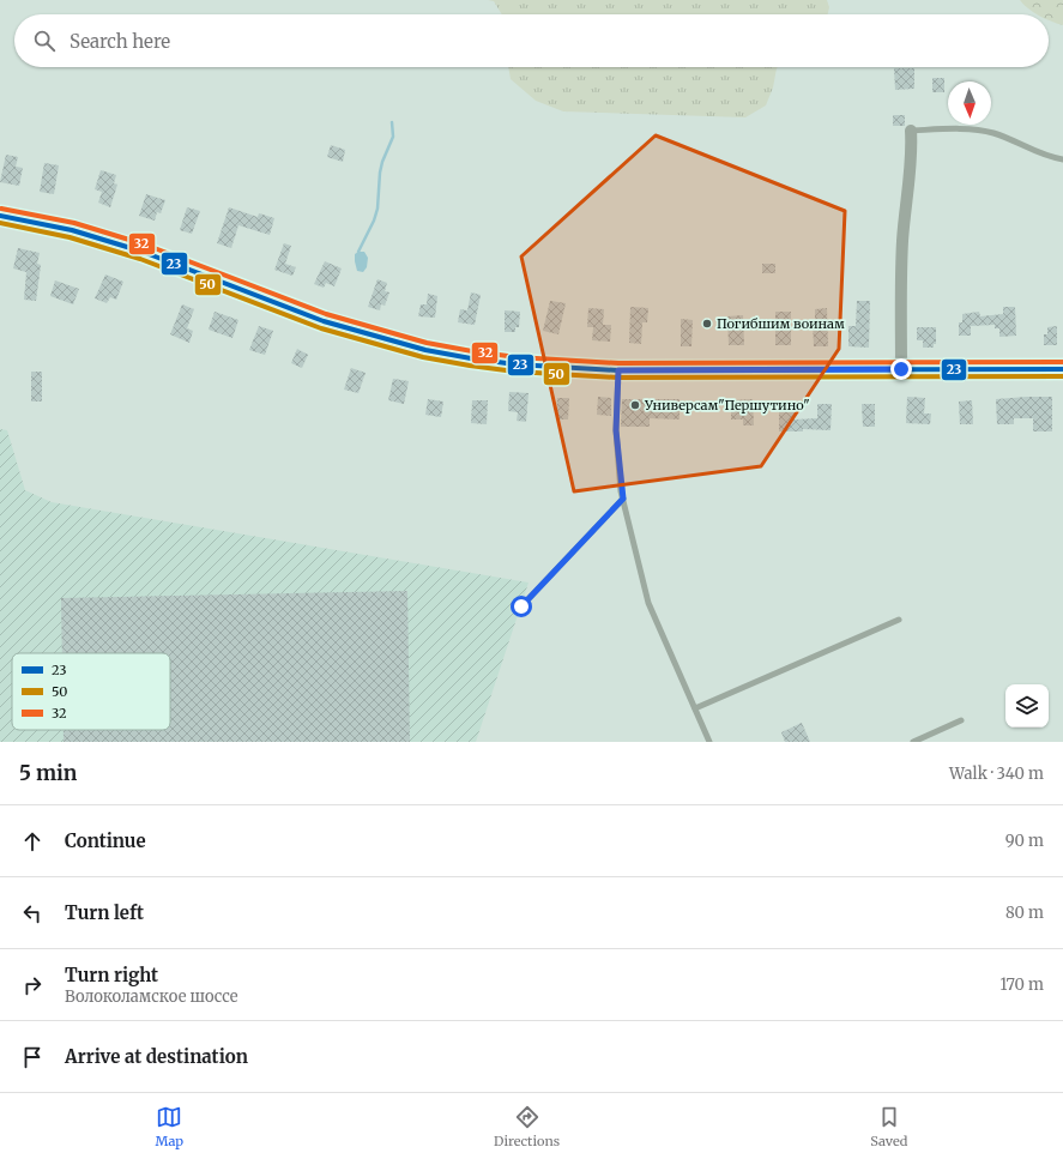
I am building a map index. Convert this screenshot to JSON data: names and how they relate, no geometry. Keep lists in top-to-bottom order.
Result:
{
  "places": ["Погибшим воинам", "Универсам\"Першутино\""],
  "lines": ["transit line 32", "transit line 23", "transit line 50"],
  "legend": ["23", "50", "32"],
  "north": "bottom",
  "page": {
    "search": "Search here",
    "heading": ["5 min", "Walk · 340 m"],
    "list": [
      ["Continue", "90 m"],
      ["Turn left", "80 m"],
      ["Turn right", "Волоколамское шоссе", "170 m"],
      "Arrive at destination"
    ],
    "nav": ["Map", "Directions", "Saved"]
  }
}
